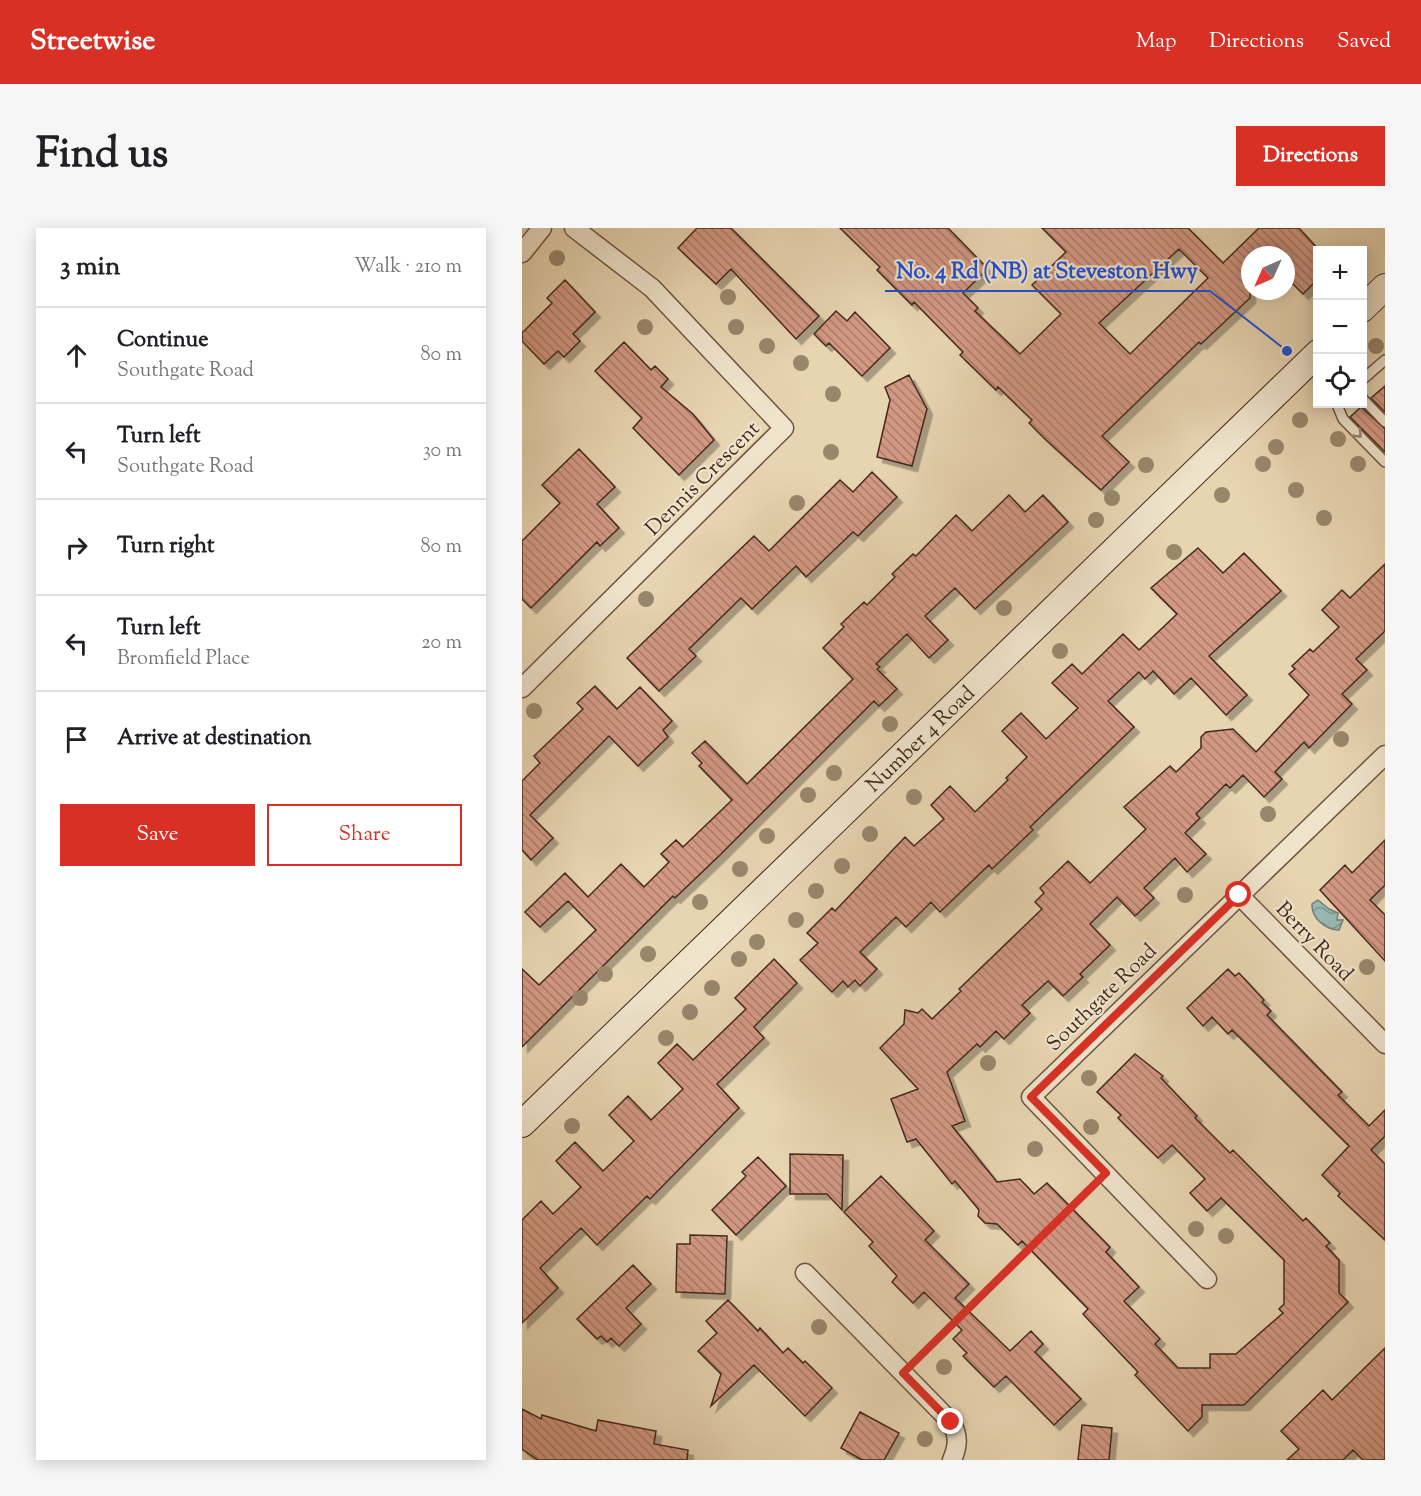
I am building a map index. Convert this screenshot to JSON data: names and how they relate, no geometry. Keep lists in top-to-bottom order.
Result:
{
  "streets": {
    "main road": ["Number 4 Road"],
    "street": ["Dennis Crescent", "Berry Road", "Southgate Road"]
  },
  "crossings": [
    ["Berry Road", "Southgate Road"]
  ],
  "places": ["No. 4 Rd (NB) at Steveston Hwy"],
  "north": "bottom left",
  "page": {
    "header": "Streetwise",
    "nav": ["Map", "Directions", "Saved"],
    "title": "Find us",
    "buttons": [
      "Directions",
      ["Save", "Share"]
    ],
    "heading": ["3 min", "Walk · 210 m"],
    "map_buttons": ["+", "−"],
    "list": [
      ["Continue", "Southgate Road", "80 m"],
      ["Turn left", "Southgate Road", "30 m"],
      ["Turn right", "80 m"],
      ["Turn left", "Bromfield Place", "20 m"],
      "Arrive at destination"
    ]
  }
}
